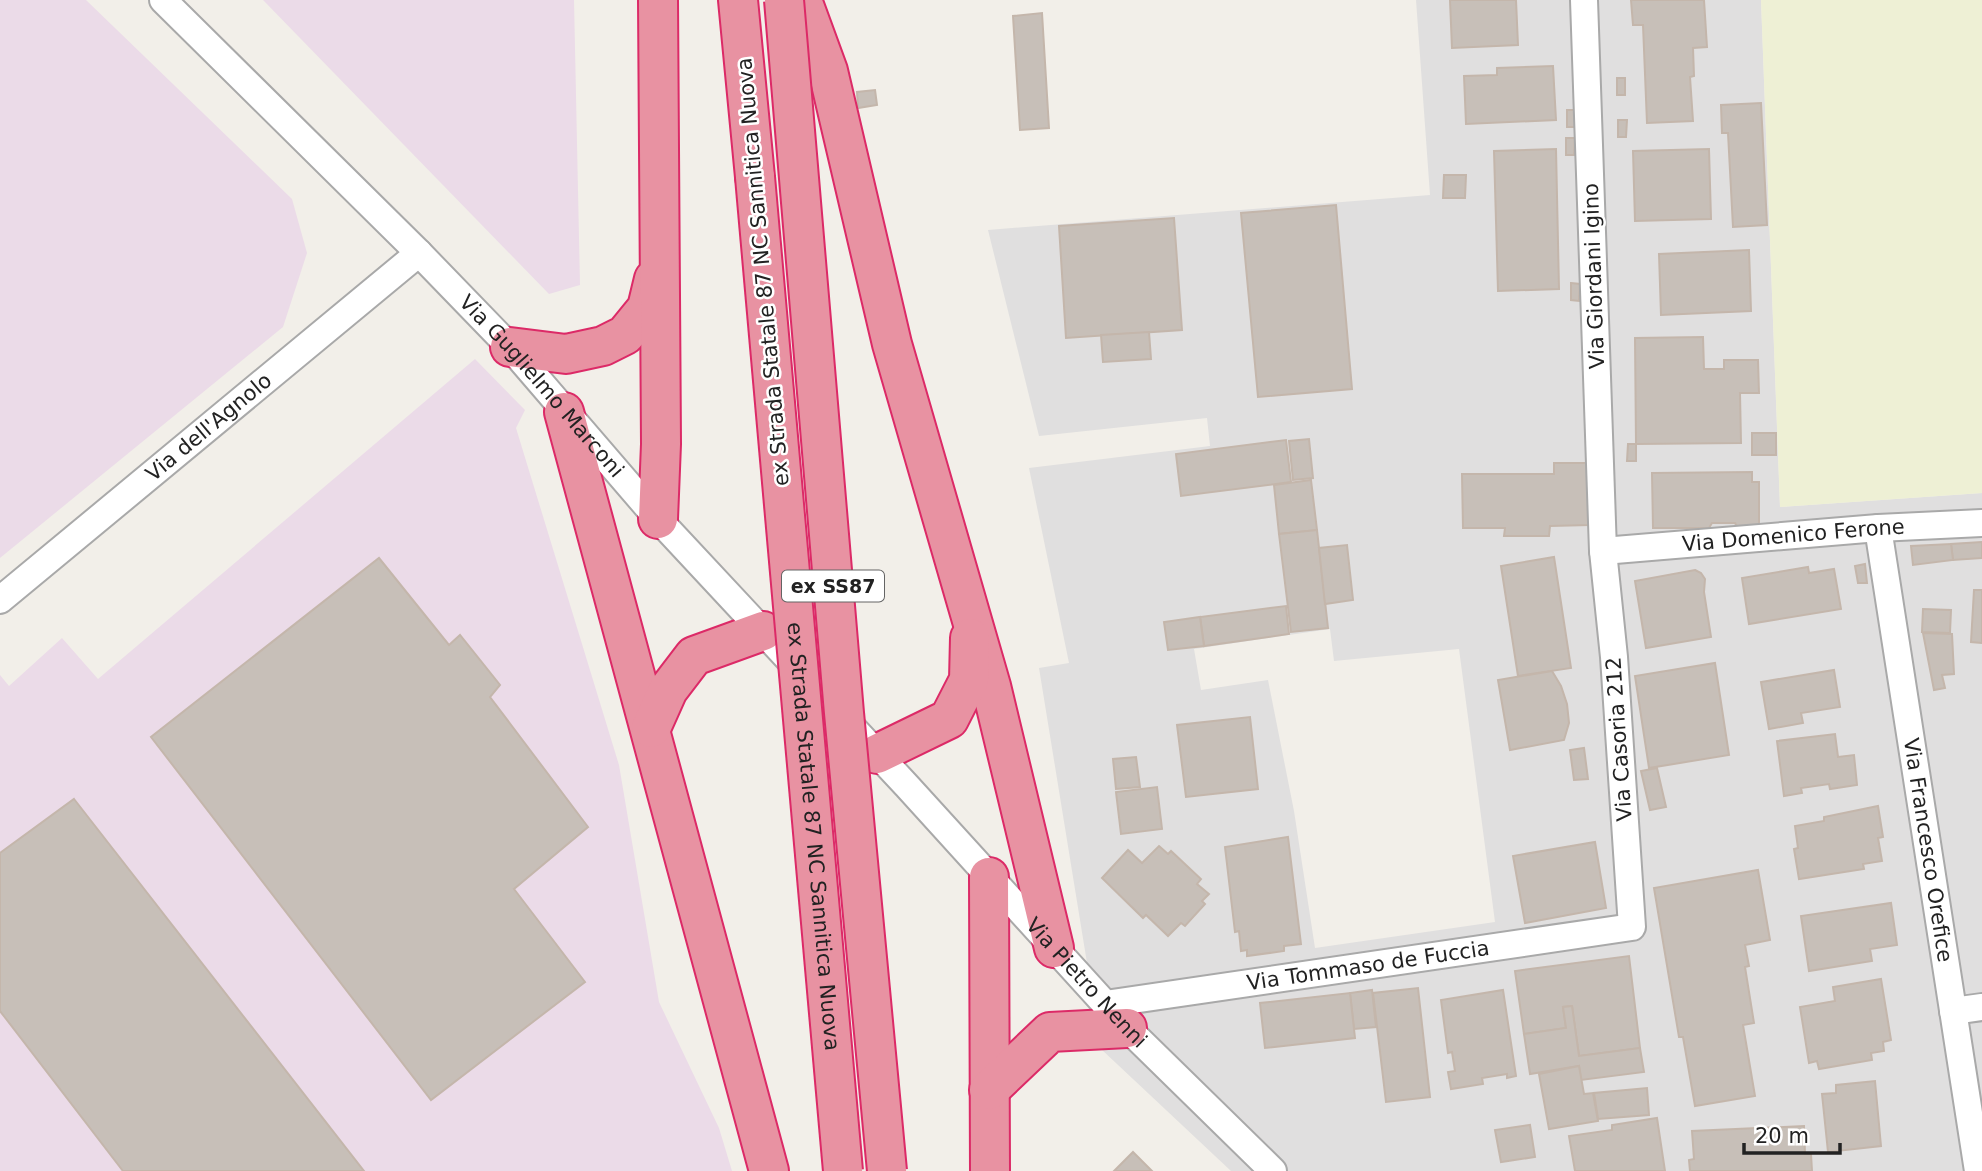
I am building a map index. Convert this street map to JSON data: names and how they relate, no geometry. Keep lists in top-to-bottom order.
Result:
{
  "streets": {
    "highway": ["ex Strada Statale 87 NC Sannitica Nuova", "ex SS87"],
    "street": [
      "Via Giordani Igino",
      "Via Guglielmo Marconi",
      "Via dell'Agnolo",
      "Via Domenico Ferone",
      "Via Casoria 212",
      "Via Francesco Orefice",
      "Via Tommaso de Fuccia",
      "Via Pietro Nenni"
    ]
  },
  "crossings": [
    ["Via Giordani Igino", "Via Domenico Ferone"],
    ["Via Giordani Igino", "Via Casoria 212"],
    ["Via Guglielmo Marconi", "Via dell'Agnolo"],
    ["Via Guglielmo Marconi", "Via Pietro Nenni"],
    ["Via Domenico Ferone", "Via Casoria 212"],
    ["Via Domenico Ferone", "Via Francesco Orefice"],
    ["Via Casoria 212", "Via Tommaso de Fuccia"],
    ["Via Tommaso de Fuccia", "Via Pietro Nenni"]
  ],
  "scale_bar": "20 m"
}
